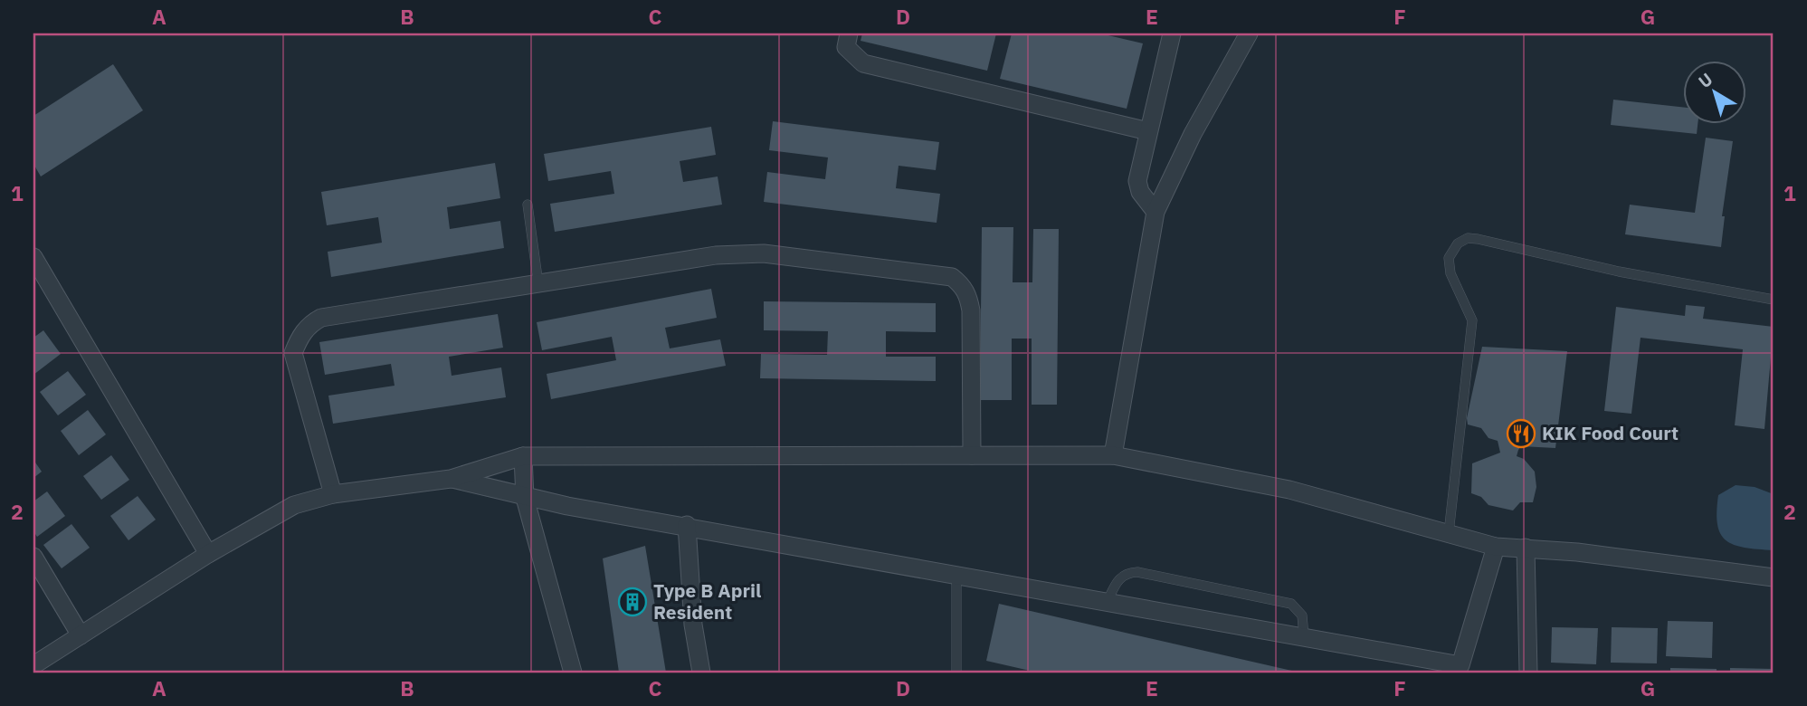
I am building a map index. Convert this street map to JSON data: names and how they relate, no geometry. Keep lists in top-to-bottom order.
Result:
{
  "places": {
    "restaurant": ["KIK Food Court"],
    "building": ["Type B April Resident"]
  },
  "north": "top left",
  "grid": {
    "columns": [
      "A",
      "B",
      "C",
      "D",
      "E",
      "F",
      "G"
    ],
    "rows": ["1", "2"]
  }
}
